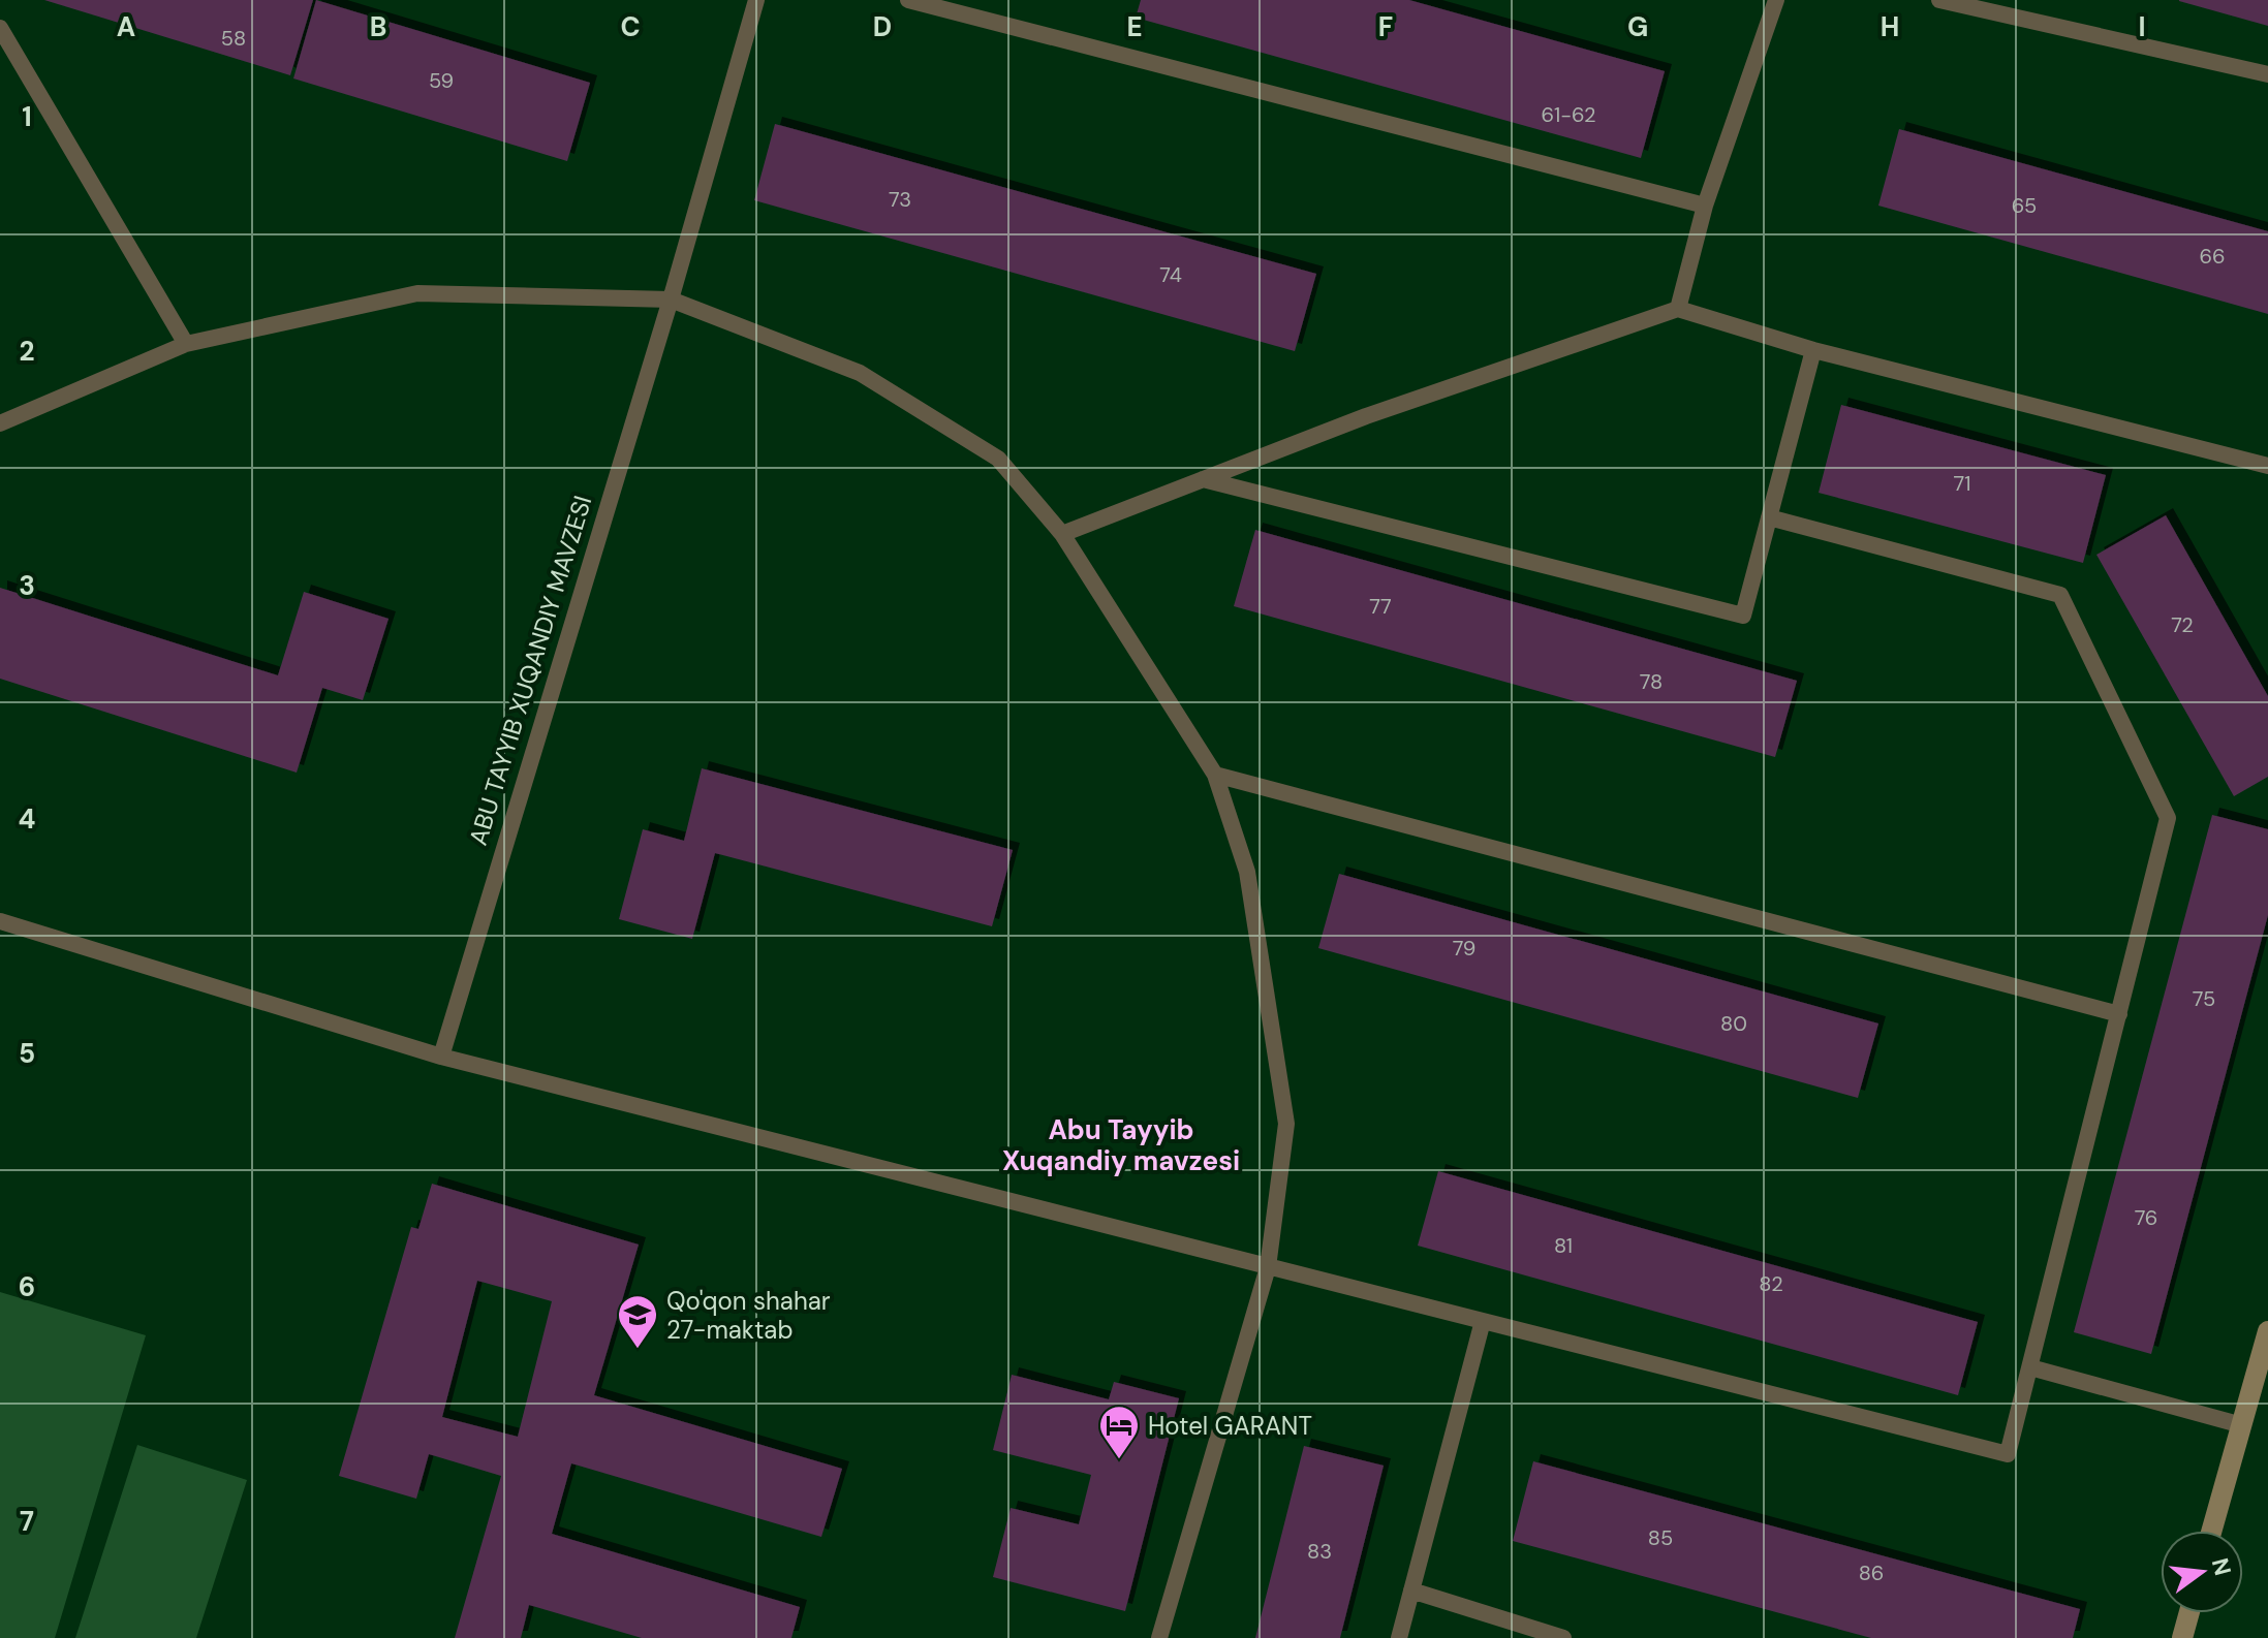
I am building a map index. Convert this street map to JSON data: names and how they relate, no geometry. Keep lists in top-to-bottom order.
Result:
{
  "streets": {
    "lane": ["ABU TAYYIB XUQANDIY MAVZESI"]
  },
  "districts": ["Abu Tayyib Xuqandiy mavzesi"],
  "places": {
    "school or university": ["Qo'qon shahar 27-maktab"],
    "hotel": ["Hotel GARANT"]
  },
  "house_numbers": [
    "58",
    "59",
    "61-62",
    "73",
    "65",
    "66",
    "74",
    "71",
    "77",
    "72",
    "78",
    "79",
    "75",
    "80",
    "76",
    "81",
    "82",
    "85",
    "83",
    "86"
  ],
  "north": "right",
  "grid": {
    "columns": [
      "A",
      "B",
      "C",
      "D",
      "E",
      "F",
      "G",
      "H",
      "I"
    ],
    "rows": [
      "1",
      "2",
      "3",
      "4",
      "5",
      "6",
      "7"
    ]
  }
}
